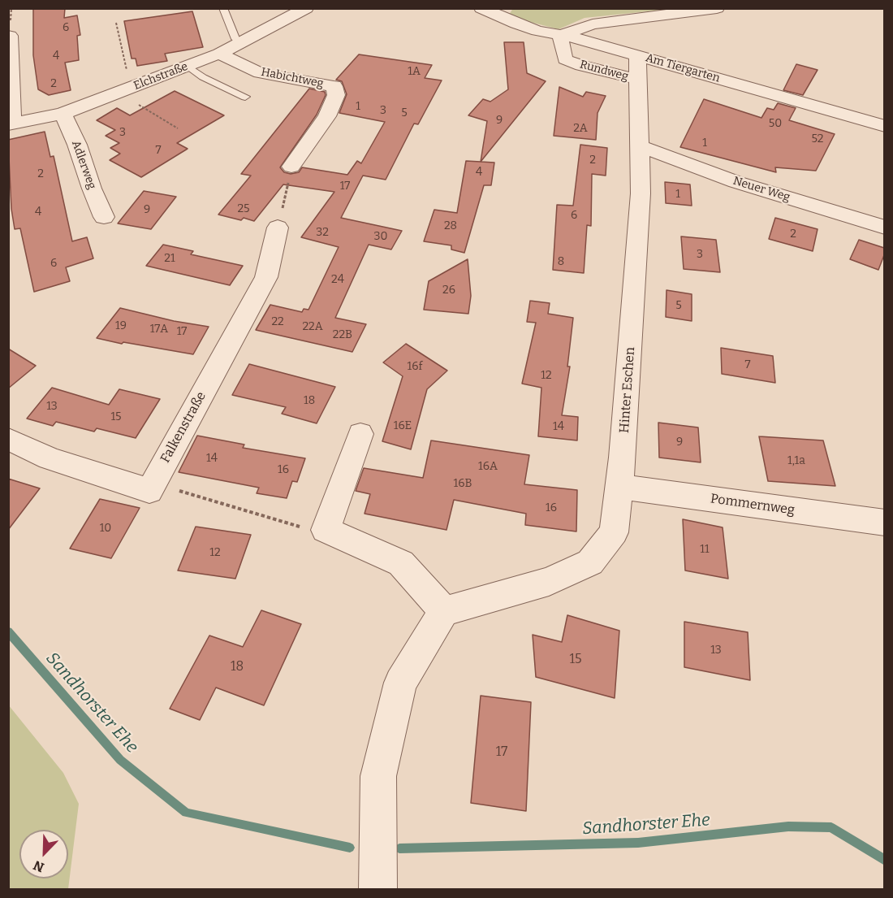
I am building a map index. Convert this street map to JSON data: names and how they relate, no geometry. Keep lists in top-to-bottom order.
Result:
{
  "streets": {
    "street": [
      "Am Tiergarten",
      "Rundweg",
      "Elchstraße",
      "Habichtweg",
      "Adlerweg",
      "Neuer Weg",
      "Hinter Eschen",
      "Falkenstraße",
      "Pommernweg"
    ]
  },
  "crossings": [
    ["Am Tiergarten", "Rundweg"],
    ["Am Tiergarten", "Hinter Eschen"],
    ["Rundweg", "Hinter Eschen"],
    ["Elchstraße", "Habichtweg"],
    ["Elchstraße", "Adlerweg"],
    ["Neuer Weg", "Hinter Eschen"],
    ["Hinter Eschen", "Pommernweg"]
  ],
  "water": ["Sandhorster Ehe"],
  "house_numbers": [
    "6",
    "4",
    "1A",
    "2",
    "1",
    "3",
    "5",
    "9",
    "50",
    "2A",
    "3",
    "52",
    "1",
    "7",
    "2",
    "4",
    "2",
    "17",
    "1",
    "25",
    "9",
    "4",
    "6",
    "28",
    "32",
    "2",
    "30",
    "3",
    "21",
    "8",
    "6",
    "24",
    "26",
    "5",
    "22",
    "19",
    "22A",
    "17A",
    "17",
    "22B",
    "7",
    "16f",
    "12",
    "18",
    "13",
    "15",
    "16E",
    "14",
    "9",
    "14",
    "1,1a",
    "16A",
    "16",
    "16B",
    "16",
    "10",
    "11",
    "12",
    "13",
    "15",
    "18",
    "17"
  ],
  "north": "bottom left"
}
